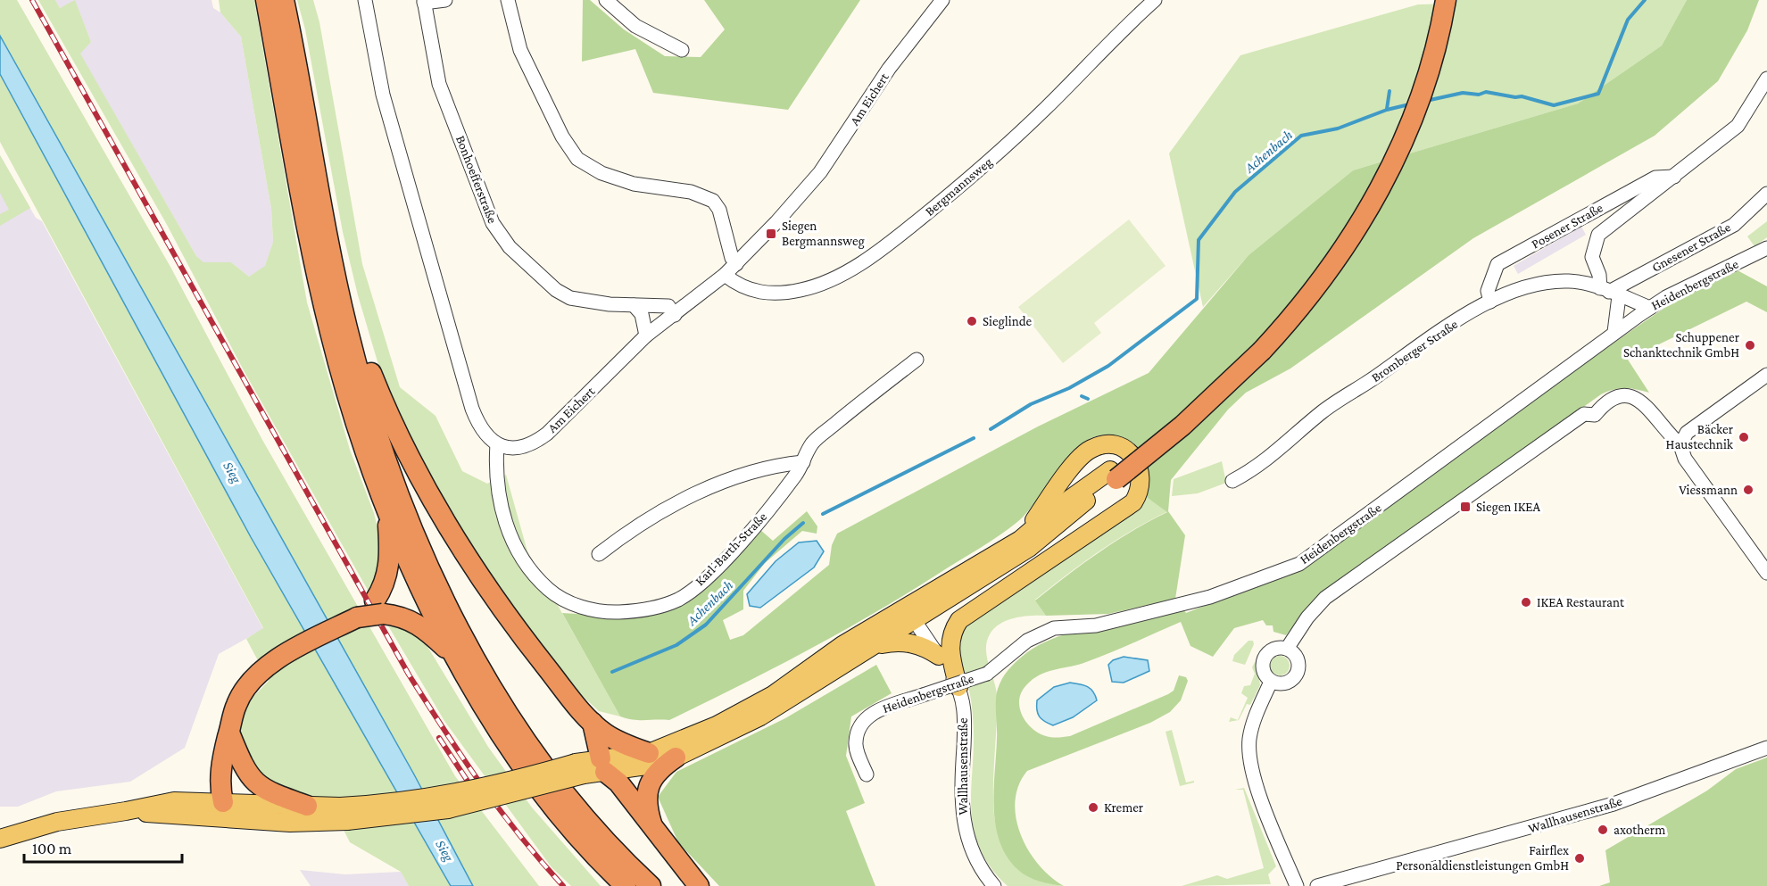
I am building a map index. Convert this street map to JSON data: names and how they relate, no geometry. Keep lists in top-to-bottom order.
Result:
{
  "streets": {
    "street": [
      "Am Eichert",
      "Bonhoefferstraße",
      "Bergmannsweg",
      "Posener Straße",
      "Gnesener Straße",
      "Heidenbergstraße",
      "Bromberger Straße",
      "Karl-Barth-Straße",
      "Wallhausenstraße"
    ]
  },
  "crossings": [
    ["Am Eichert", "Bonhoefferstraße"],
    ["Am Eichert", "Bergmannsweg"],
    ["Am Eichert", "Karl-Barth-Straße"],
    ["Posener Straße", "Gnesener Straße"],
    ["Posener Straße", "Bromberger Straße"],
    ["Gnesener Straße", "Bromberger Straße"],
    ["Heidenbergstraße", "Bromberger Straße"]
  ],
  "water": ["Achenbach", "Sieg"],
  "places": {
    "transit": ["Siegen Bergmannsweg", "Siegen IKEA"],
    "other": [
      "Sieglinde",
      "Schuppener Schanktechnik GmbH",
      "Bäcker Haustechnik",
      "Viessmann",
      "IKEA Restaurant",
      "Kremer",
      "axotherm",
      "Fairflex Personaldienstleistungen GmbH"
    ]
  },
  "scale_bar": "100 m"
}
